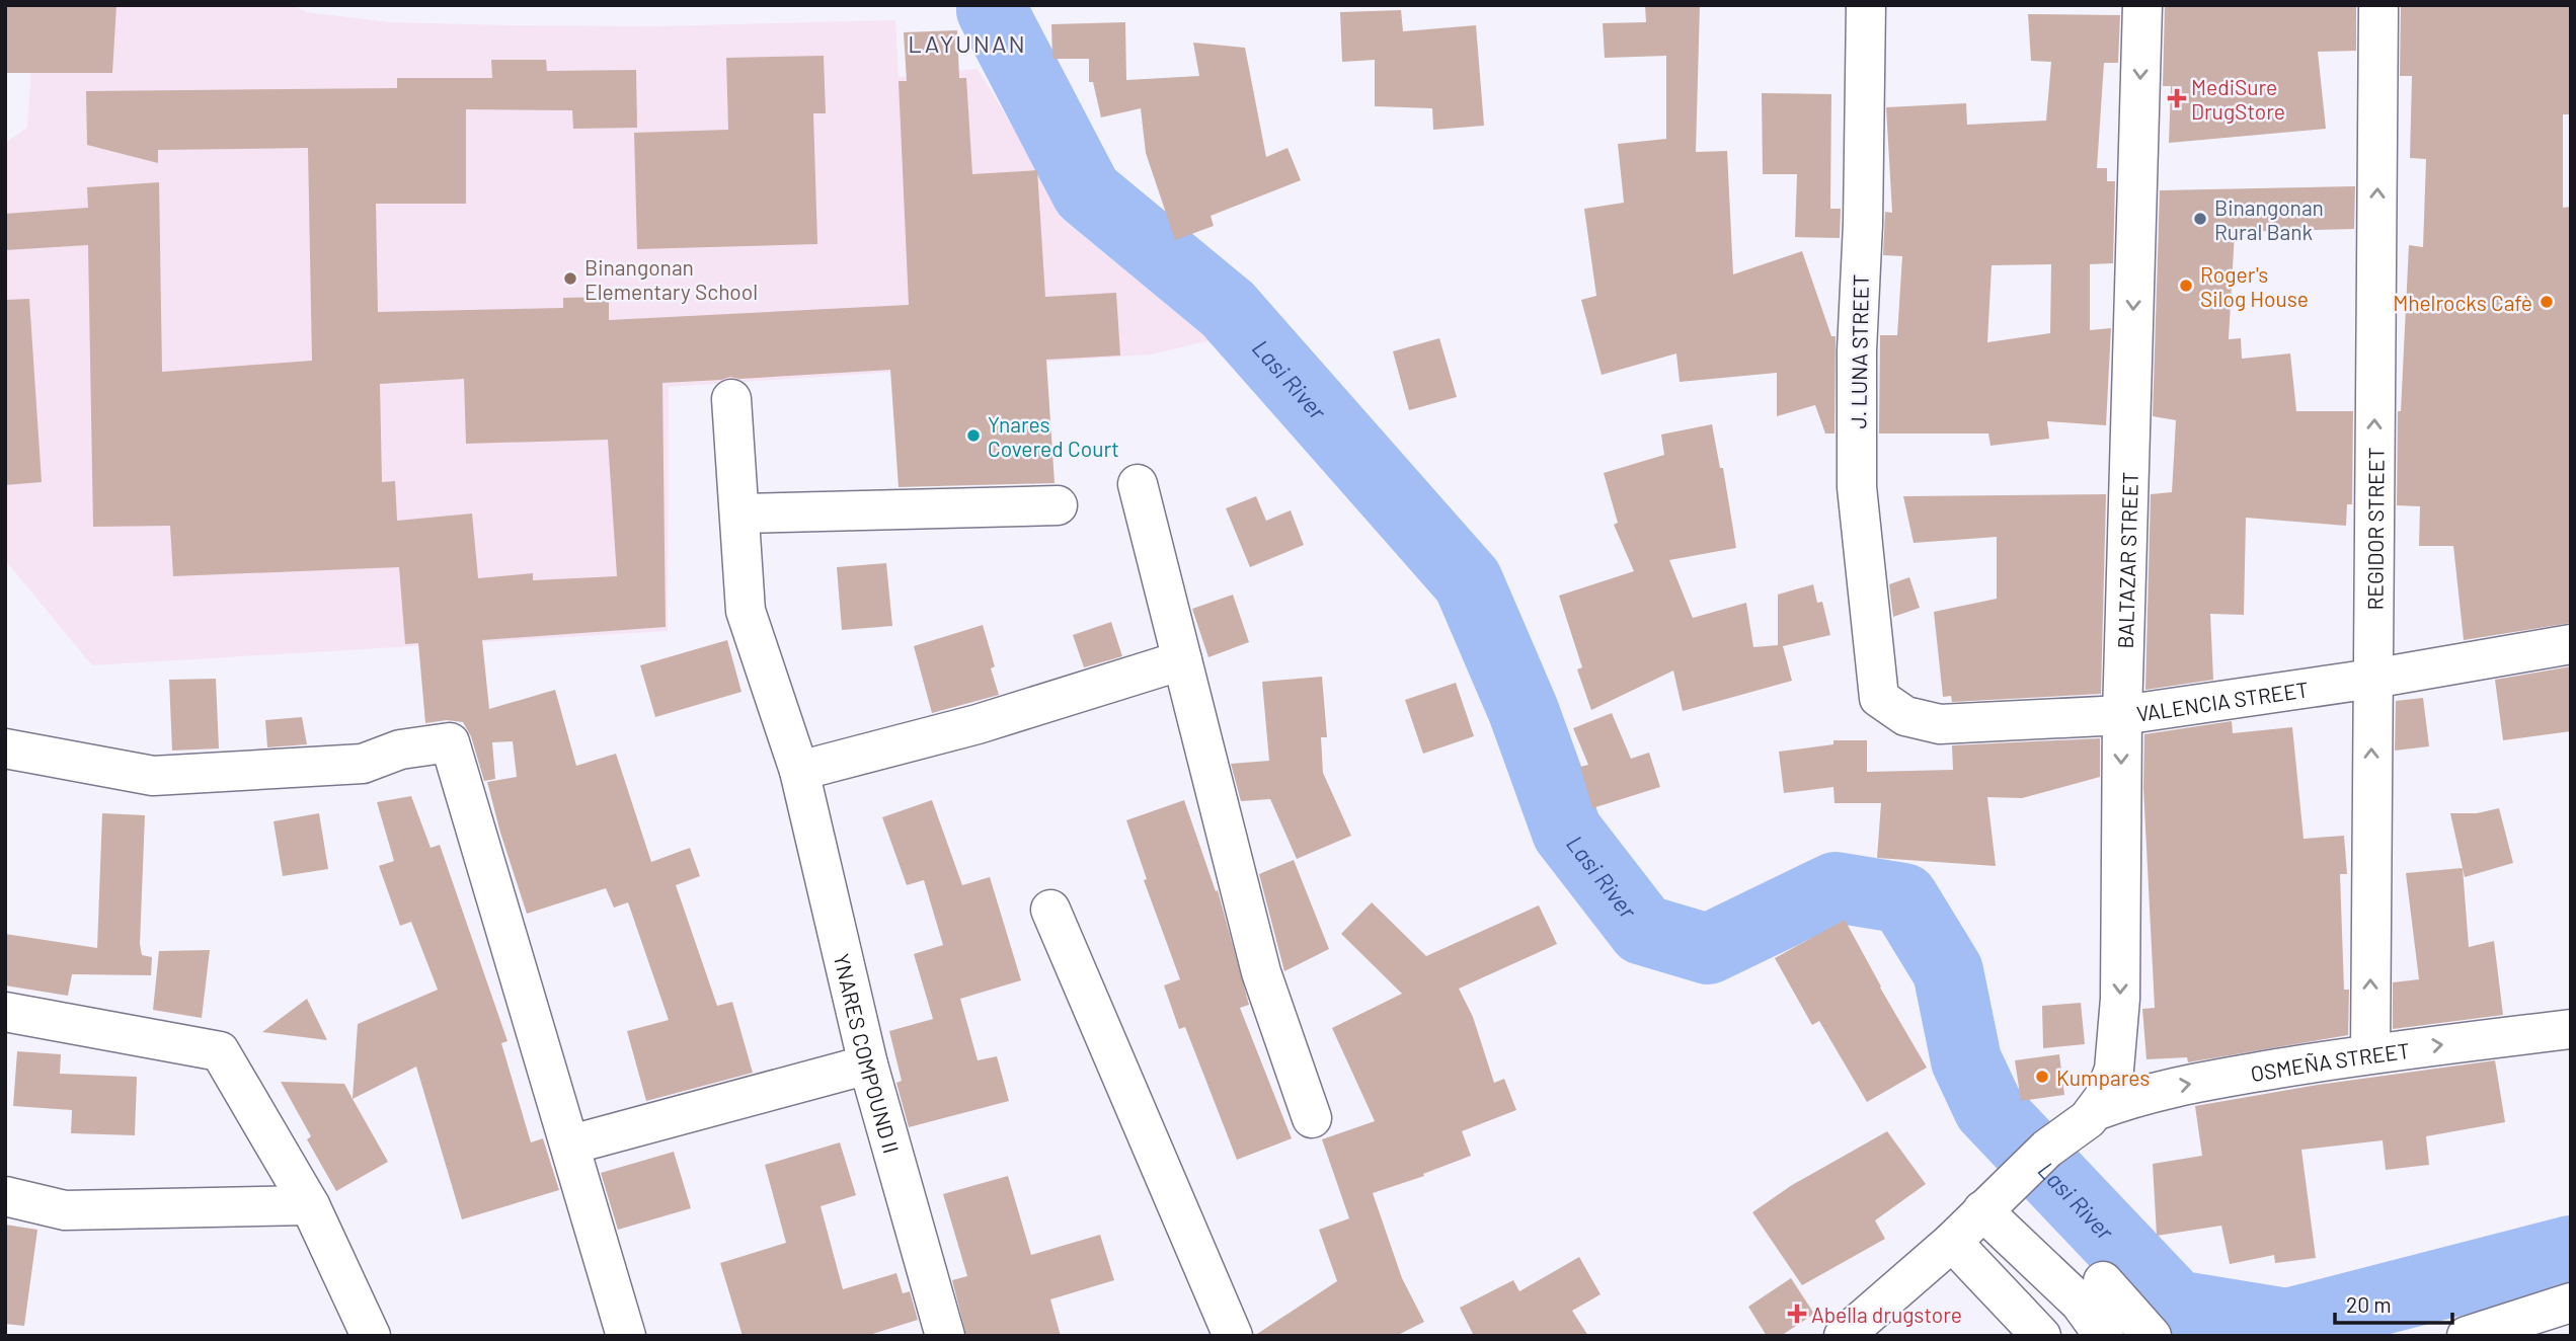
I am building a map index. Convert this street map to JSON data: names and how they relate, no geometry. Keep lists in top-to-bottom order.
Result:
{
  "streets": {
    "street": [
      "J. LUNA STREET",
      "REGIDOR STREET",
      "BALTAZAR STREET",
      "VALENCIA STREET",
      "YNARES COMPOUND II",
      "OSMEÑA STREET"
    ]
  },
  "crossings": [
    ["J. LUNA STREET", "VALENCIA STREET"],
    ["REGIDOR STREET", "VALENCIA STREET"],
    ["REGIDOR STREET", "OSMEÑA STREET"],
    ["BALTAZAR STREET", "VALENCIA STREET"],
    ["BALTAZAR STREET", "OSMEÑA STREET"]
  ],
  "one_way": ["REGIDOR STREET", "BALTAZAR STREET", "OSMEÑA STREET"],
  "districts": ["LAYUNAN"],
  "water": ["Lasi River"],
  "places": {
    "health": ["MediSure DrugStore", "Abella drugstore"],
    "other": [
      "Binangonan Rural Bank",
      "Binangonan Elementary School",
      "Roger's Silog House",
      "Mhelrocks Cafè",
      "Ynares Covered Court",
      "Kumpares"
    ]
  },
  "scale_bar": "20 m"
}
